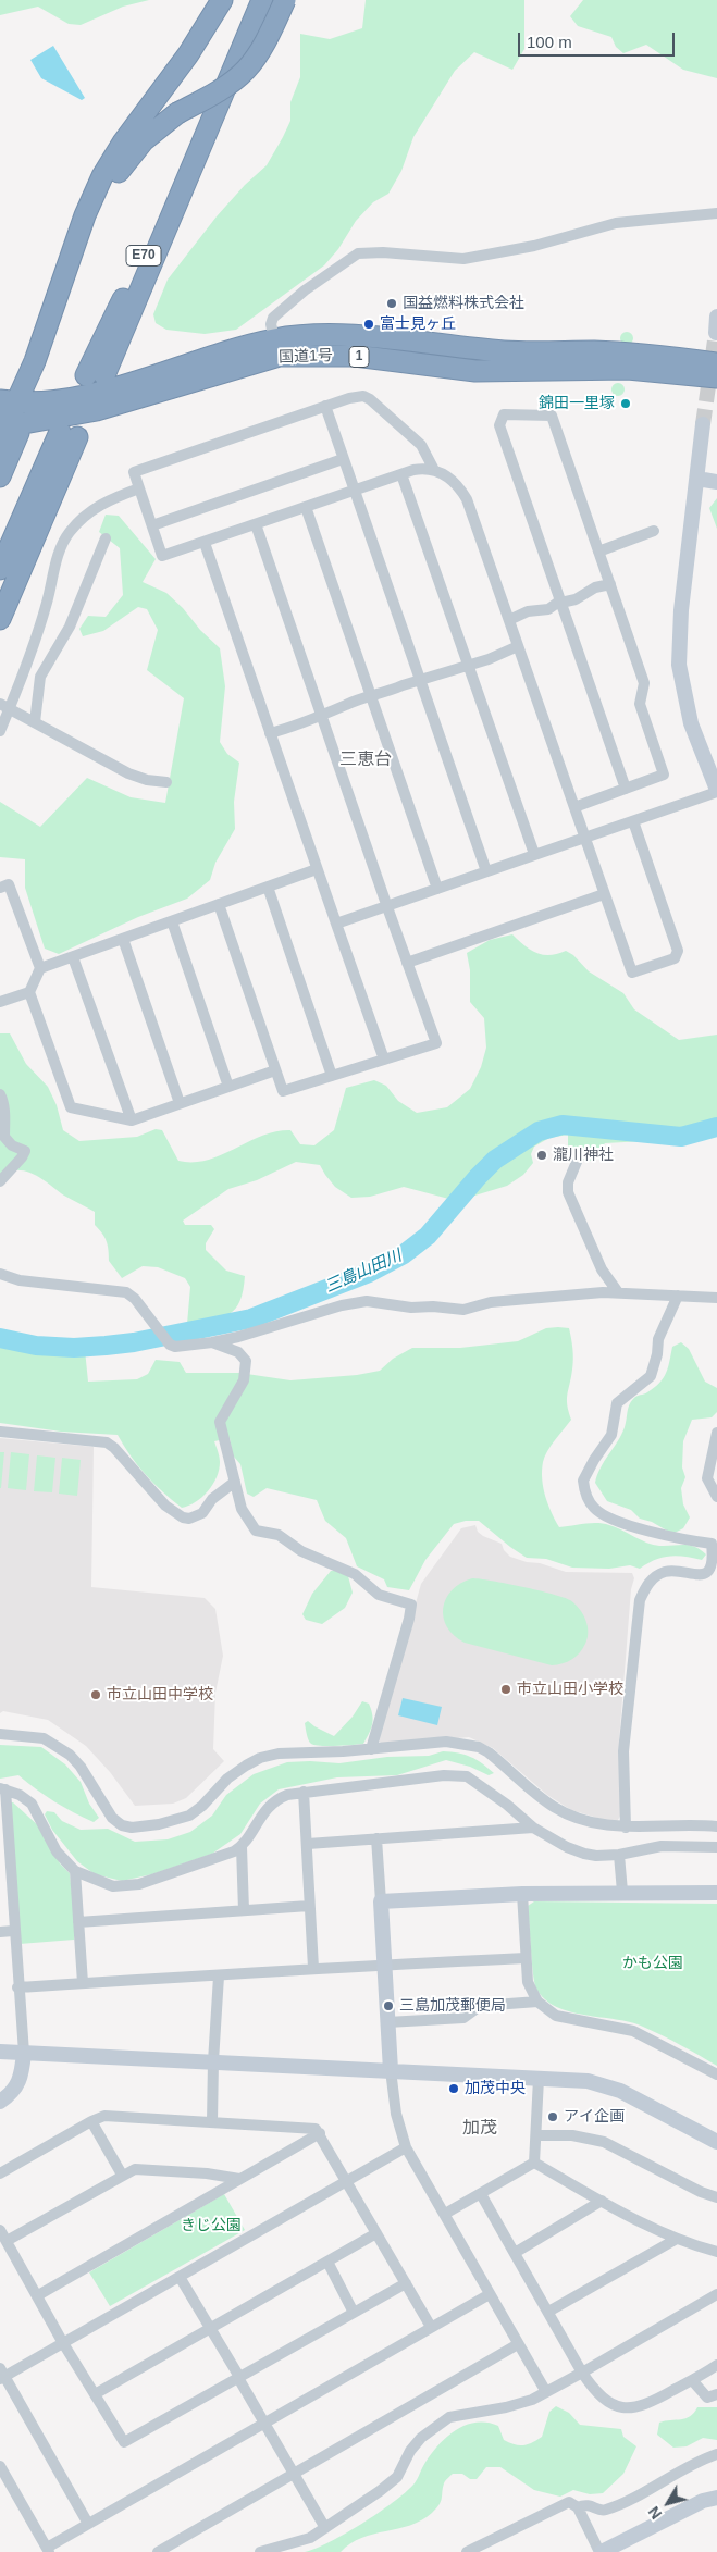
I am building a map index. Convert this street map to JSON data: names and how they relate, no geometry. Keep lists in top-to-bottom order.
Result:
{
  "streets": {
    "highway": ["E70", "国道1号", "1"]
  },
  "districts": ["三恵台", "加茂"],
  "water": ["三島山田川"],
  "parks": ["かも公園", "きじ公園"],
  "places": [
    "国益燃料株式会社",
    "富士見ヶ丘",
    "錦田一里塚",
    "瀧川神社",
    "市立山田小学校",
    "市立山田中学校",
    "三島加茂郵便局",
    "加茂中央",
    "アイ企画"
  ],
  "scale_bar": "100 m",
  "north": "bottom left"
}
